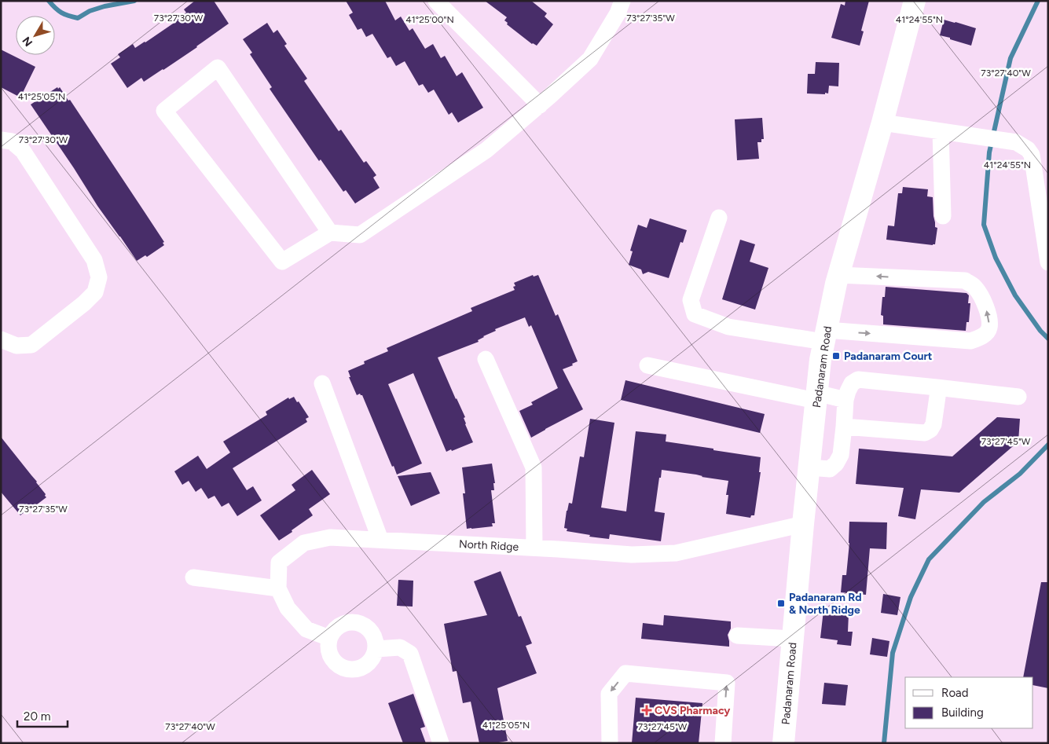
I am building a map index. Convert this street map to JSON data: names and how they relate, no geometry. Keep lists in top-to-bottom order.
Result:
{
  "streets": {
    "main road": ["Padanaram Road"],
    "street": ["North Ridge"]
  },
  "crossings": [
    ["Padanaram Road", "North Ridge"]
  ],
  "places": {
    "transit": ["Padanaram Court", "Padanaram Rd & North Ridge"],
    "health": ["CVS Pharmacy"]
  },
  "legend": ["Road", "Building"],
  "scale_bar": "20 m",
  "north": "bottom left",
  "coordinates": [
    "73°27'30\"W",
    "73°27'35\"W",
    "41°24'55\"N",
    "41°25'00\"N",
    "73°27'40\"W",
    "41°25'05\"N",
    "73°27'45\"W"
  ]
}
